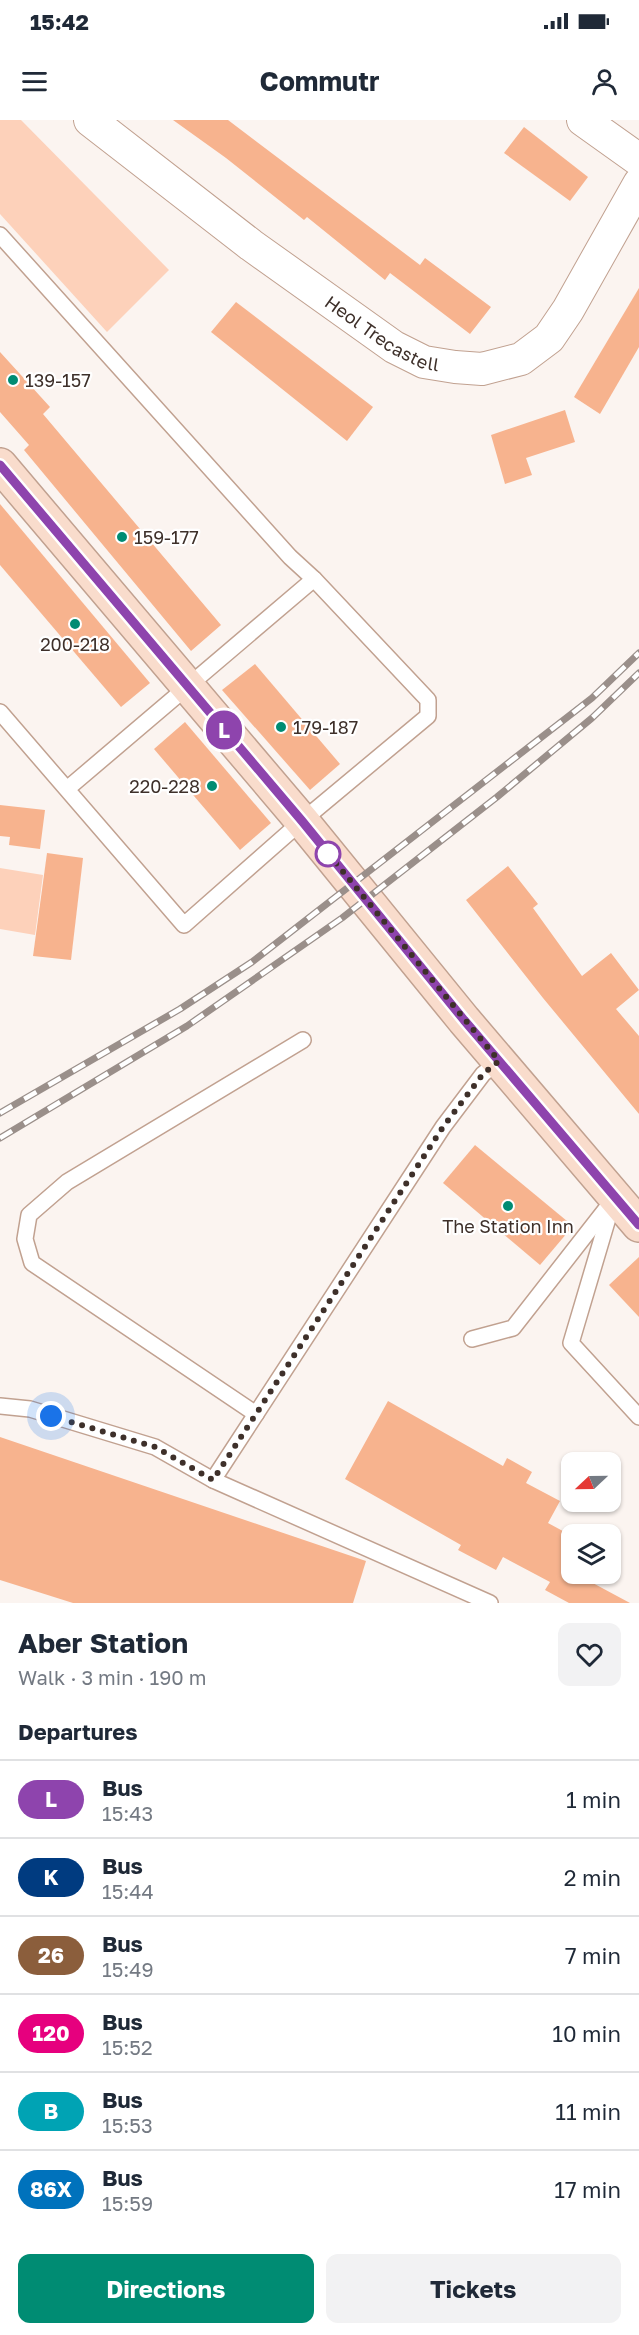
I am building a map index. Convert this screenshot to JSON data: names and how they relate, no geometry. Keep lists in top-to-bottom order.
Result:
{
  "streets": {
    "street": ["Heol Trecastell"]
  },
  "places": [
    "139-157",
    "159-177",
    "200-218",
    "179-187",
    "220-228",
    "The Station Inn"
  ],
  "lines": ["bus line L"],
  "north": "left",
  "page": {
    "status": "15:42",
    "header": "Commutr",
    "on_map": "L",
    "heading": [
      ["Aber Station", "Walk · 3 min · 190 m"],
      "Departures"
    ],
    "list": [
      {
        "mark": "L",
        "name": "Bus",
        "note": "15:43",
        "value": "1 min"
      },
      {
        "mark": "K",
        "name": "Bus",
        "note": "15:44",
        "value": "2 min"
      },
      {
        "mark": "26",
        "name": "Bus",
        "note": "15:49",
        "value": "7 min"
      },
      {
        "mark": "120",
        "name": "Bus",
        "note": "15:52",
        "value": "10 min"
      },
      {
        "mark": "B",
        "name": "Bus",
        "note": "15:53",
        "value": "11 min"
      },
      {
        "mark": "86X",
        "name": "Bus",
        "note": "15:59",
        "value": "17 min"
      }
    ],
    "buttons": ["Directions", "Tickets"]
  }
}
